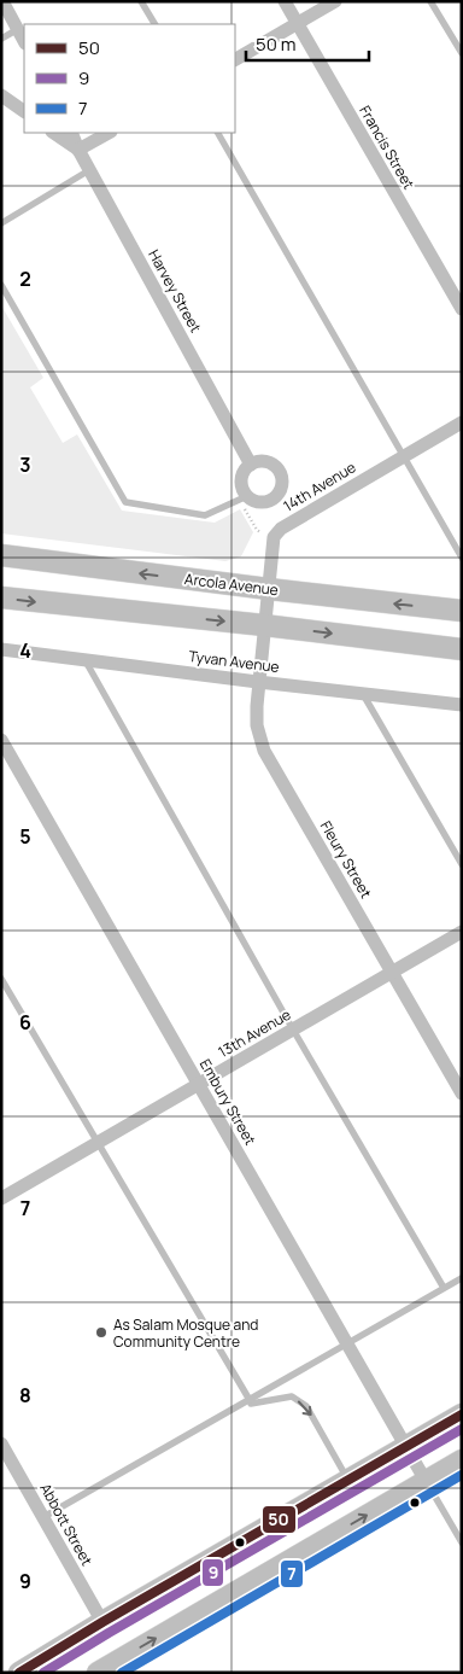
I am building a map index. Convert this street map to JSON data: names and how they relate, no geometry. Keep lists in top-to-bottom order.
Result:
{
  "streets": {
    "main road": ["Arcola Avenue"],
    "street": [
      "Francis Street",
      "Harvey Street",
      "14th Avenue",
      "Tyvan Avenue",
      "Fleury Street",
      "13th Avenue",
      "Embury Street",
      "Abbott Street"
    ]
  },
  "crossings": [
    ["Tyvan Avenue", "Fleury Street"],
    ["Fleury Street", "13th Avenue"],
    ["13th Avenue", "Embury Street"]
  ],
  "places": ["As Salam Mosque and Community Centre"],
  "lines": ["transit line 50", "transit line 9", "transit line 7"],
  "legend": ["50", "9", "7"],
  "scale_bar": "50 m",
  "grid": {
    "rows": [
      "2",
      "3",
      "4",
      "5",
      "6",
      "7",
      "8",
      "9"
    ]
  }
}
